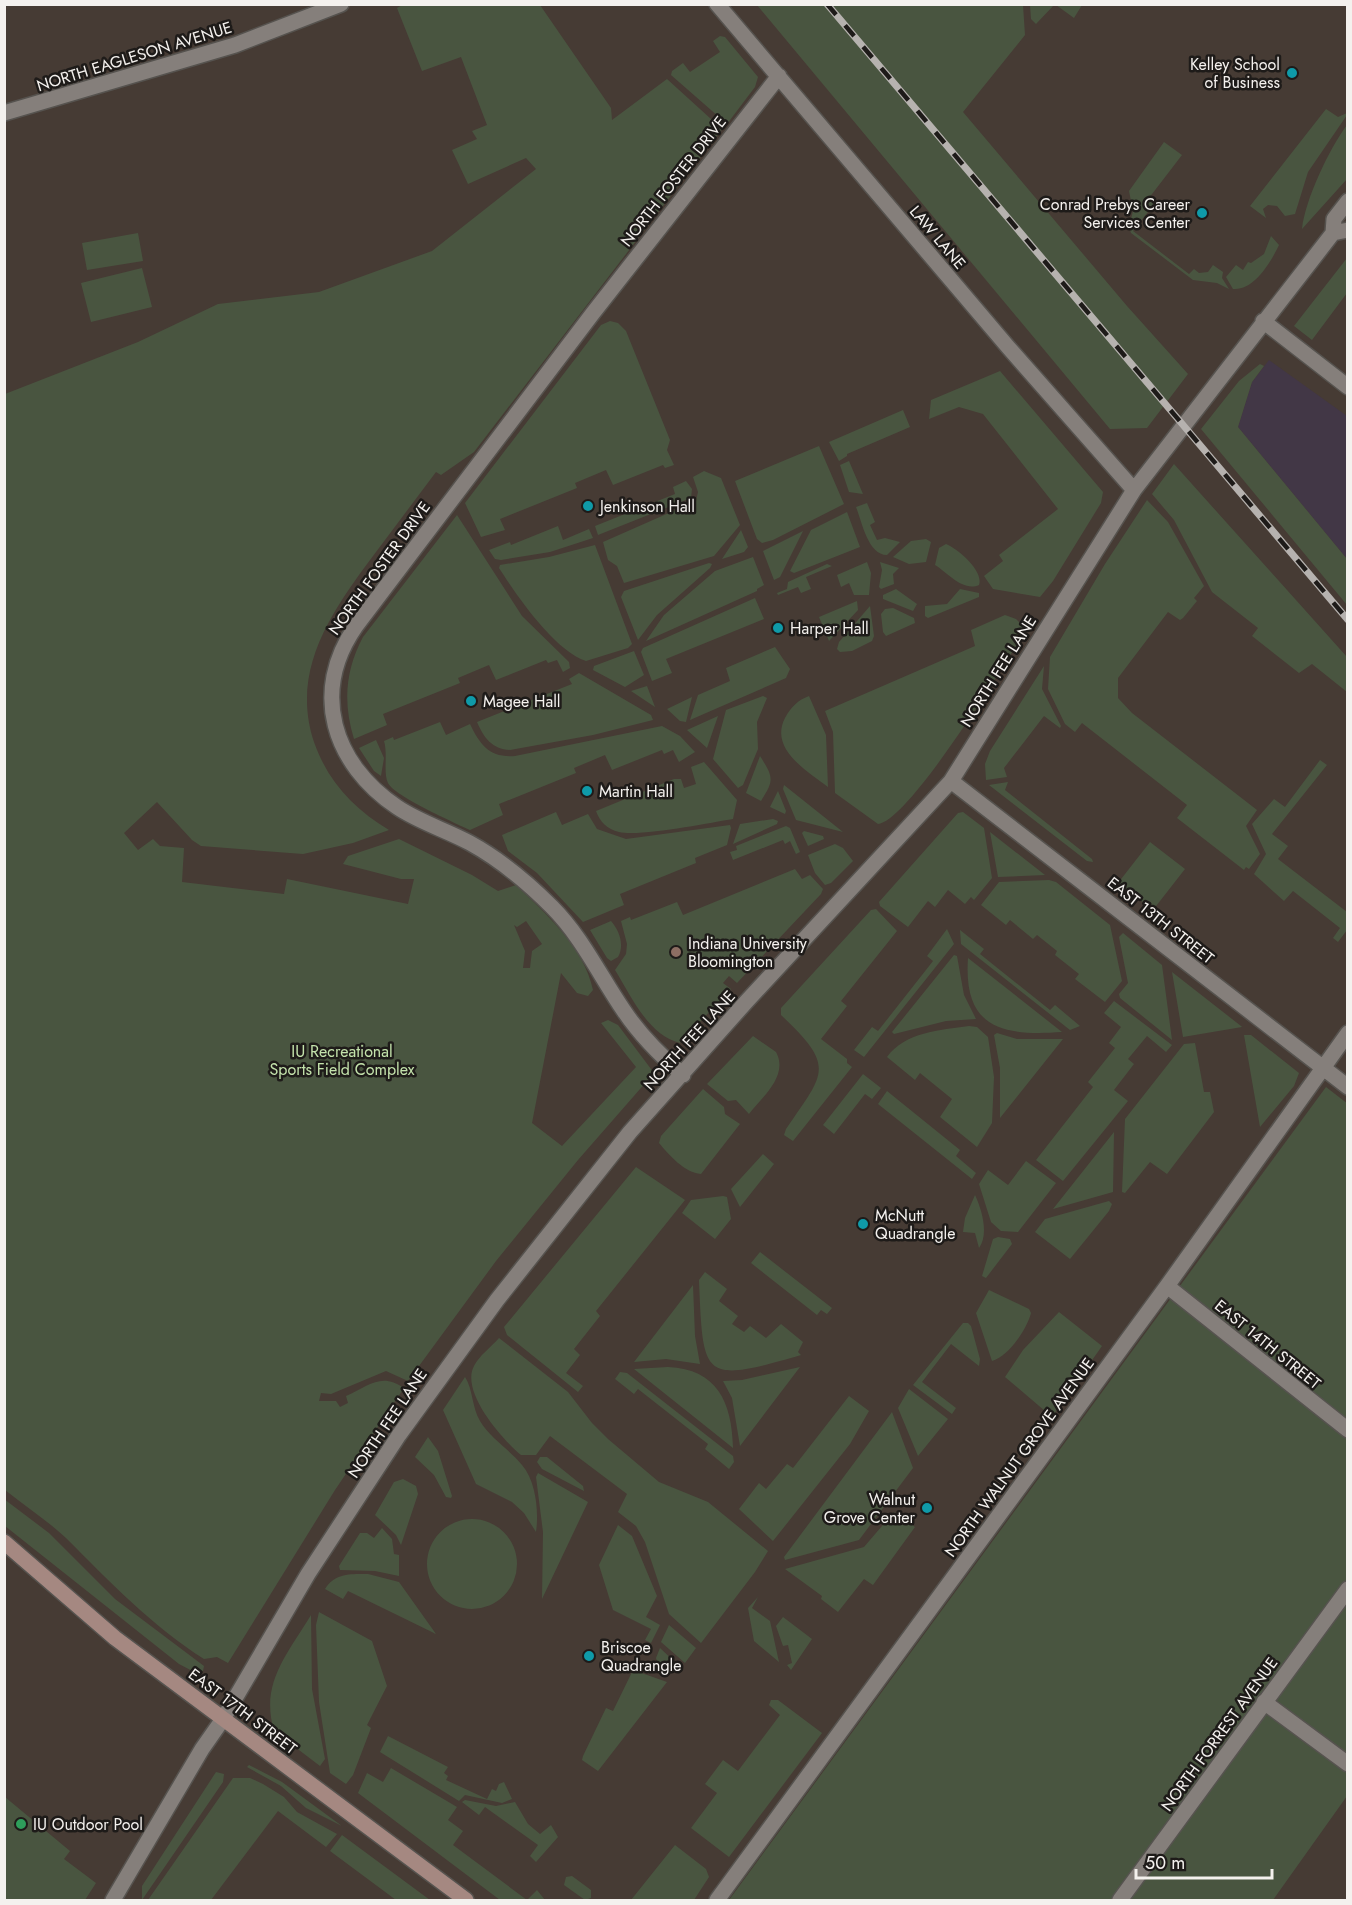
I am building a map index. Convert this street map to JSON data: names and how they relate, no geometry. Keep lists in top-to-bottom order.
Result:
{
  "streets": {
    "main road": ["EAST 17TH STREET"],
    "street": [
      "NORTH EAGLESON AVENUE",
      "NORTH FOSTER DRIVE",
      "LAW LANE",
      "NORTH FEE LANE",
      "EAST 13TH STREET",
      "EAST 14TH STREET",
      "NORTH WALNUT GROVE AVENUE",
      "NORTH FORREST AVENUE"
    ]
  },
  "crossings": [
    ["NORTH FOSTER DRIVE", "LAW LANE"],
    ["NORTH FOSTER DRIVE", "NORTH FEE LANE"],
    ["LAW LANE", "NORTH FEE LANE"],
    ["NORTH FEE LANE", "EAST 13TH STREET"],
    ["NORTH FEE LANE", "EAST 17TH STREET"],
    ["EAST 13TH STREET", "NORTH WALNUT GROVE AVENUE"],
    ["EAST 14TH STREET", "NORTH WALNUT GROVE AVENUE"]
  ],
  "parks": ["IU Recreational Sports Field Complex"],
  "places": [
    "Kelley School of Business",
    "Conrad Prebys Career Services Center",
    "Jenkinson Hall",
    "Harper Hall",
    "Magee Hall",
    "Martin Hall",
    "Indiana University Bloomington",
    "McNutt Quadrangle",
    "Walnut Grove Center",
    "Briscoe Quadrangle",
    "IU Outdoor Pool"
  ],
  "scale_bar": "50 m"
}
